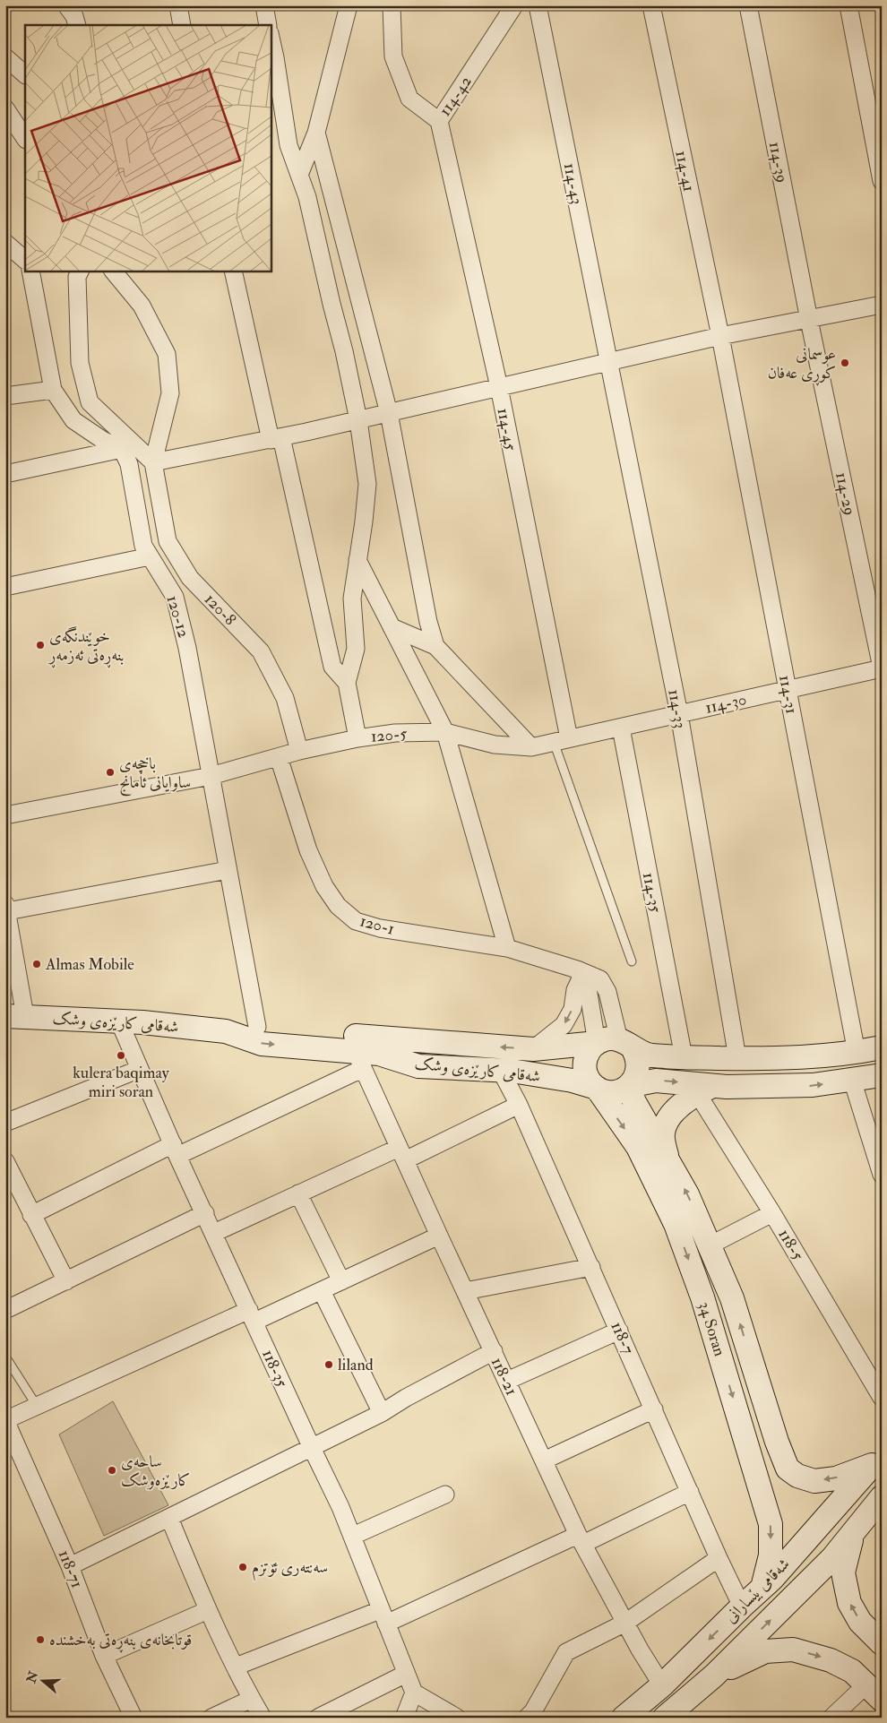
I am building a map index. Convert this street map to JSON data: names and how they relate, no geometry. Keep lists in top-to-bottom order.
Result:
{
  "streets": {
    "main road": ["شەقامی کارێزەی وشک", "34 Soran", "شەقامی بێسارانی"],
    "street": [
      "114-42",
      "114-39",
      "114-41",
      "114-43",
      "114-45",
      "114-29",
      "120-8",
      "120-12",
      "114-31",
      "114-30",
      "114-33",
      "120-5",
      "114-35",
      "120-1",
      "118-5",
      "118-7",
      "118-35",
      "118-21",
      "118-71"
    ]
  },
  "crossings": [
    ["114-42", "114-45"],
    ["114-39", "114-29"],
    ["114-41", "114-31"],
    ["114-43", "114-33"],
    ["114-45", "114-30"],
    ["114-45", "120-5"],
    ["114-29", "114-30"],
    ["120-8", "120-5"],
    ["120-12", "120-5"],
    ["120-12", "شەقامی کارێزەی وشک"],
    ["114-31", "114-30"],
    ["114-31", "شەقامی کارێزەی وشک"],
    ["114-30", "114-33"],
    ["114-30", "120-5"],
    ["114-30", "114-35"],
    ["114-33", "شەقامی کارێزەی وشک"],
    ["120-5", "120-1"],
    ["114-35", "شەقامی کارێزەی وشک"],
    ["120-1", "شەقامی کارێزەی وشک"],
    ["120-1", "34 Soran"],
    ["شەقامی کارێزەی وشک", "34 Soran"],
    ["شەقامی کارێزەی وشک", "118-7"],
    ["شەقامی کارێزەی وشک", "118-35"],
    ["34 Soran", "شەقامی بێسارانی"],
    ["118-7", "شەقامی بێسارانی"],
    ["118-35", "118-21"],
    ["118-21", "شەقامی بێسارانی"]
  ],
  "places": [
    "عوسمانی کوڕی عەفان",
    "خوێندنگەی بنەڕەتی ئەزمەڕ",
    "باخچەی ساوایانی ئامانج",
    "Almas Mobile",
    "kulera baqimay miri soran",
    "liland",
    "ساحه‌ی کارێزه‌وشک",
    "سەنتەری ئۆتزم",
    "قوتابخانەی بنەڕەتی بەخشندە"
  ],
  "north": "left"
}
